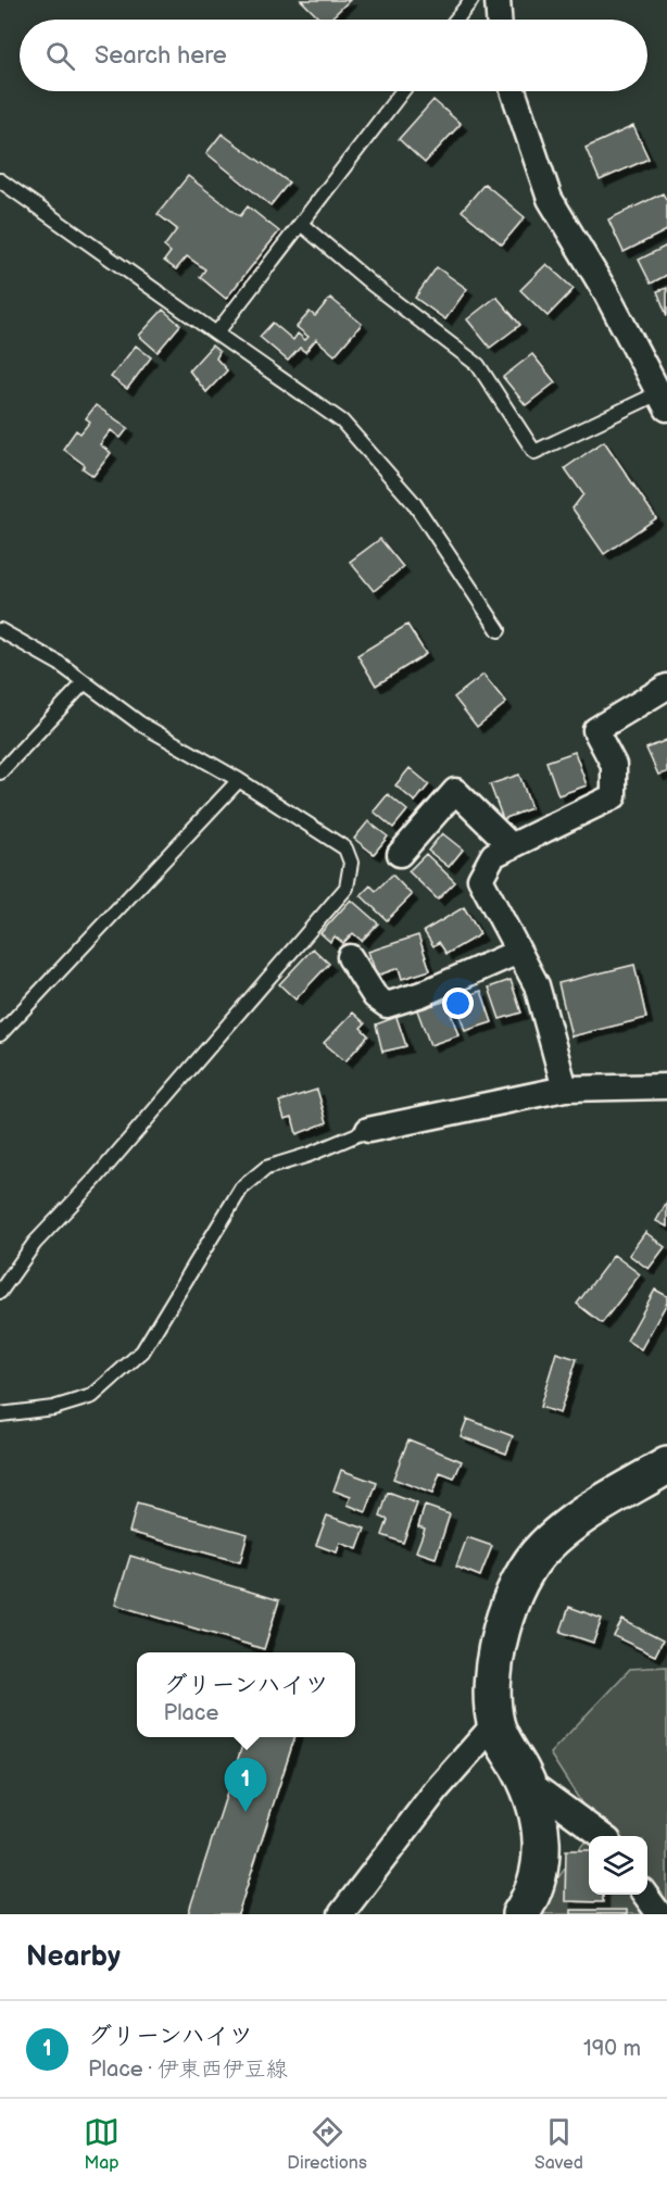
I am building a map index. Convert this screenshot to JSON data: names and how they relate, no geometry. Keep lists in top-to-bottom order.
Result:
{
  "page": {
    "search": "Search here",
    "popup": ["グリーンハイツ", "Place"],
    "pins": "1",
    "heading": "Nearby",
    "list": [
      {
        "mark": "1",
        "name": "グリーンハイツ",
        "note": "Place · 伊東西伊豆線",
        "value": "190 m"
      }
    ],
    "nav": ["Map", "Directions", "Saved"]
  }
}
